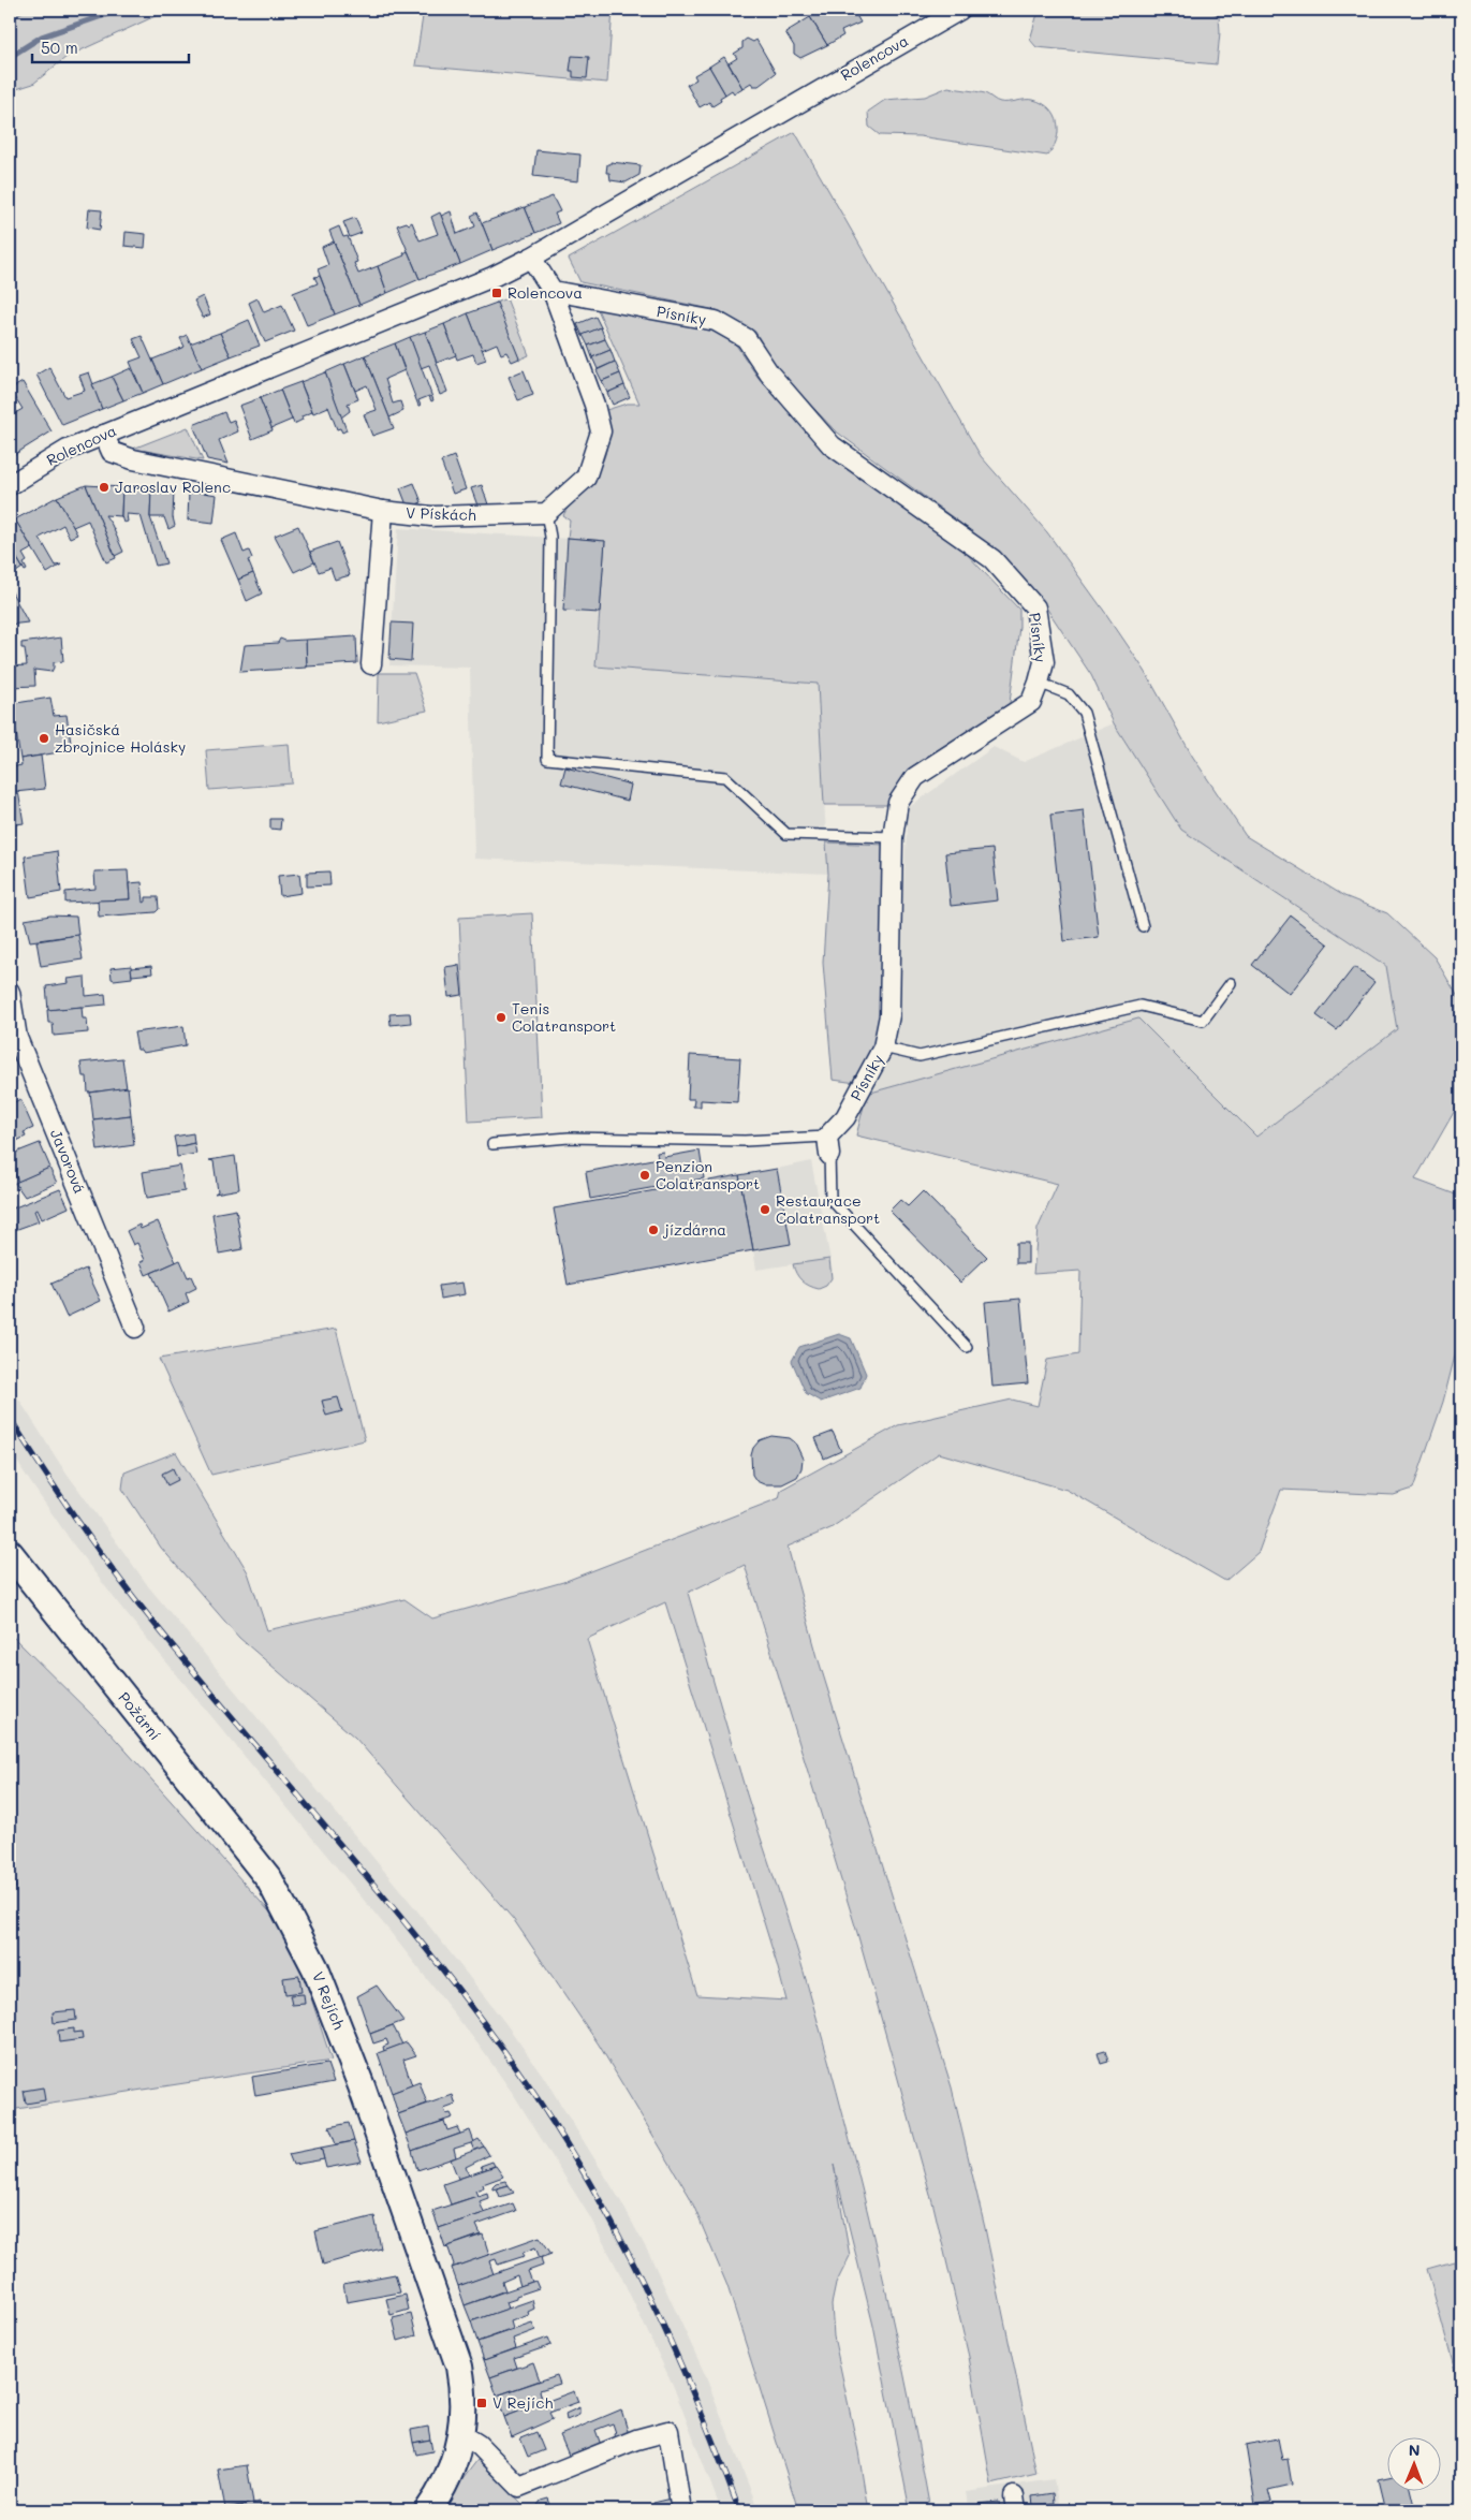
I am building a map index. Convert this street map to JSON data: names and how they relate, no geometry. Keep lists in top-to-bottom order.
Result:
{
  "streets": {
    "street": [
      "Rolencova",
      "Písníky",
      "V Pískách",
      "Javorová",
      "Požární",
      "V Rejích"
    ]
  },
  "crossings": [
    ["Rolencova", "V Pískách"],
    ["Požární", "V Rejích"]
  ],
  "places": {
    "transit": ["Rolencova", "V Rejích"],
    "other": [
      "Jaroslav Rolenc",
      "Hasičská zbrojnice Holásky",
      "Tenis Colatransport",
      "Penzion Colatransport",
      "Restaurace Colatransport",
      "jízdárna"
    ]
  },
  "scale_bar": "50 m",
  "north": "top"
}
